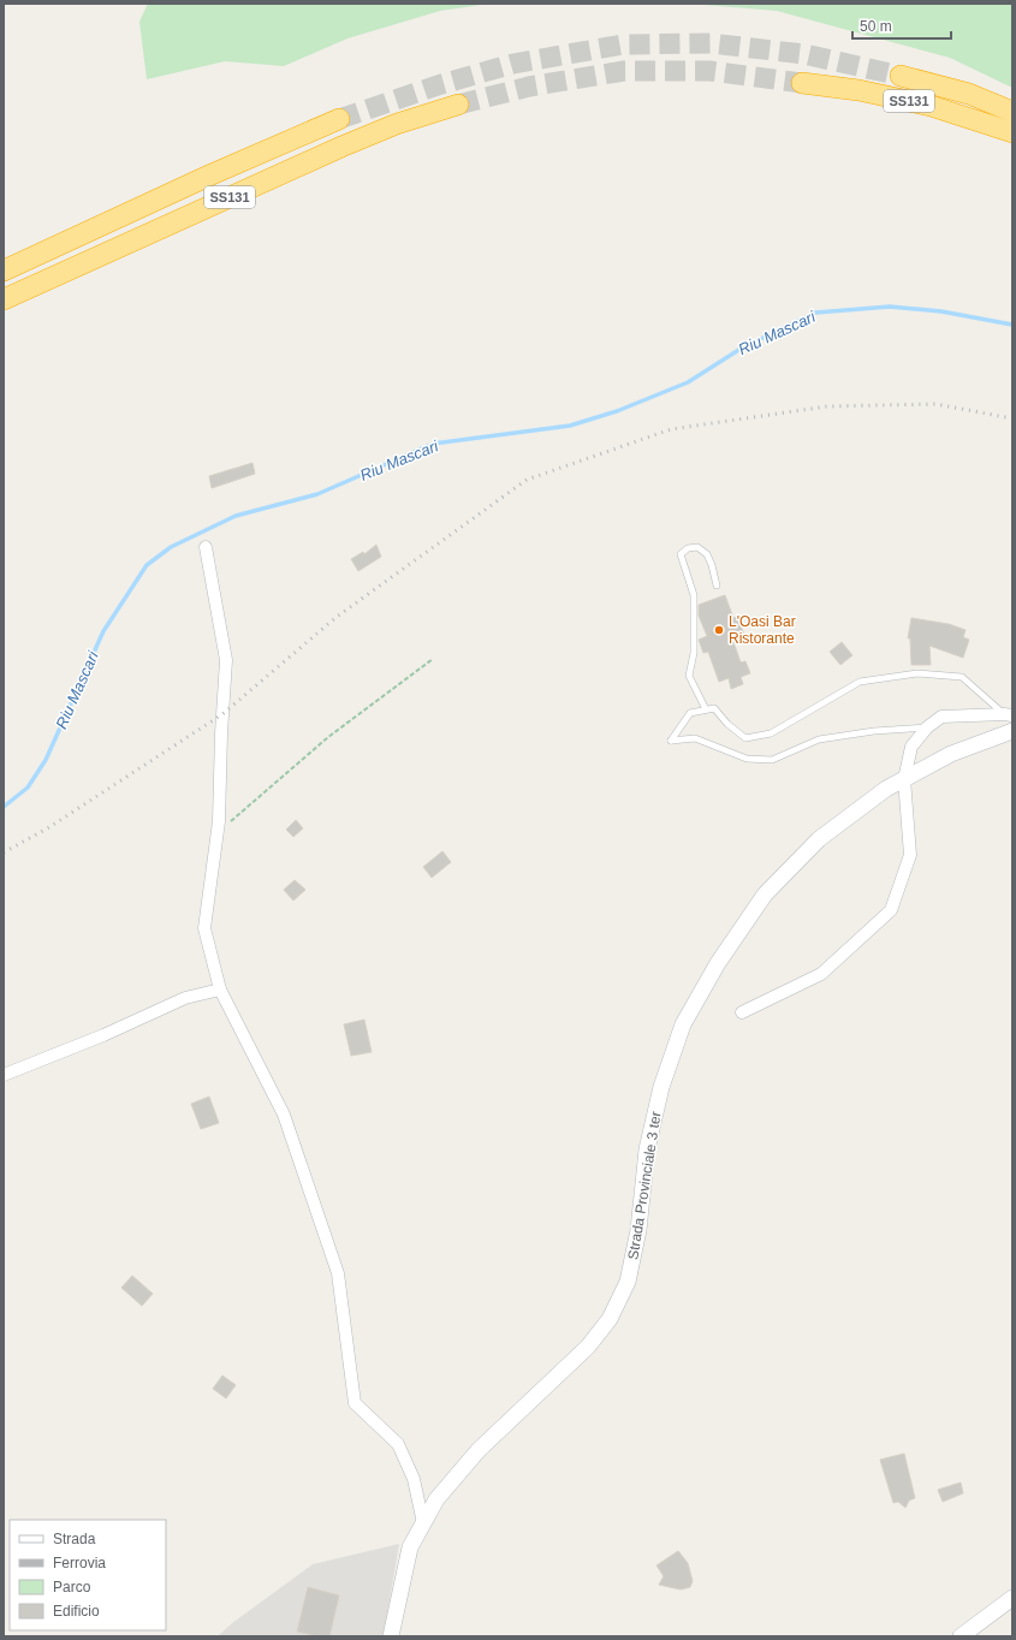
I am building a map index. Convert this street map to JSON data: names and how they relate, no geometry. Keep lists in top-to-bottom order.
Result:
{
  "streets": {
    "highway": ["SS131"],
    "main road": ["Strada Provinciale 3 ter"]
  },
  "water": ["Riu Mascari"],
  "places": ["L'Oasi Bar Ristorante"],
  "legend": [
    "Strada",
    "Ferrovia",
    "Parco",
    "Edificio"
  ],
  "scale_bar": "50 m"
}
